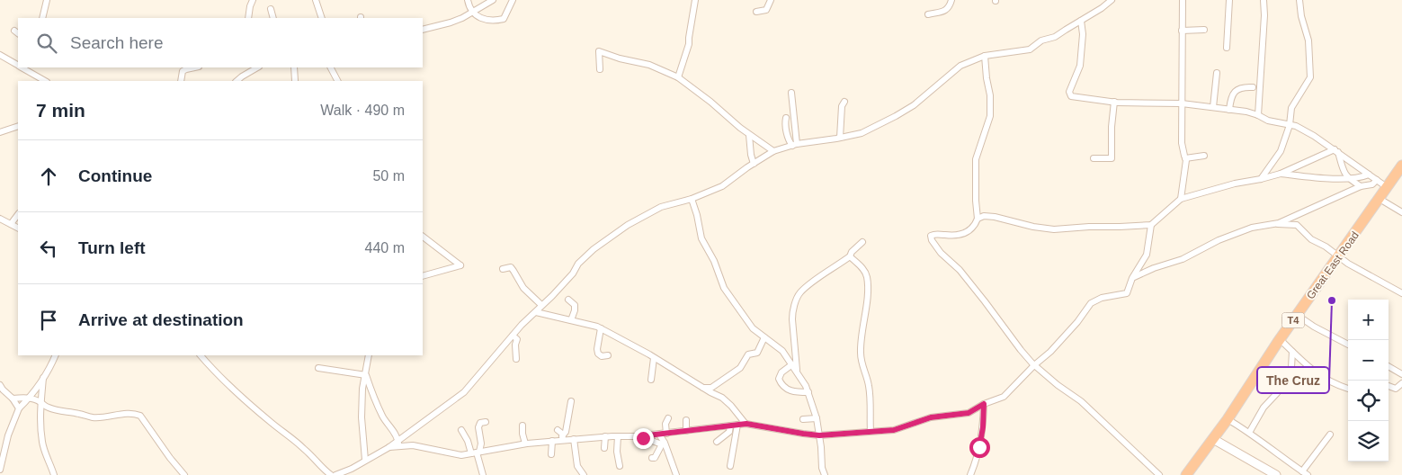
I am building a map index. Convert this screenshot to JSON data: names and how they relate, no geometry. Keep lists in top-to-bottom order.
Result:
{
  "streets": {
    "highway": ["Great East Road", "T4"]
  },
  "places": ["The Cruz"],
  "page": {
    "search": "Search here",
    "heading": ["7 min", "Walk · 490 m"],
    "list": [
      ["Continue", "50 m"],
      ["Turn left", "440 m"],
      "Arrive at destination"
    ],
    "map_buttons": ["+", "−"]
  }
}
